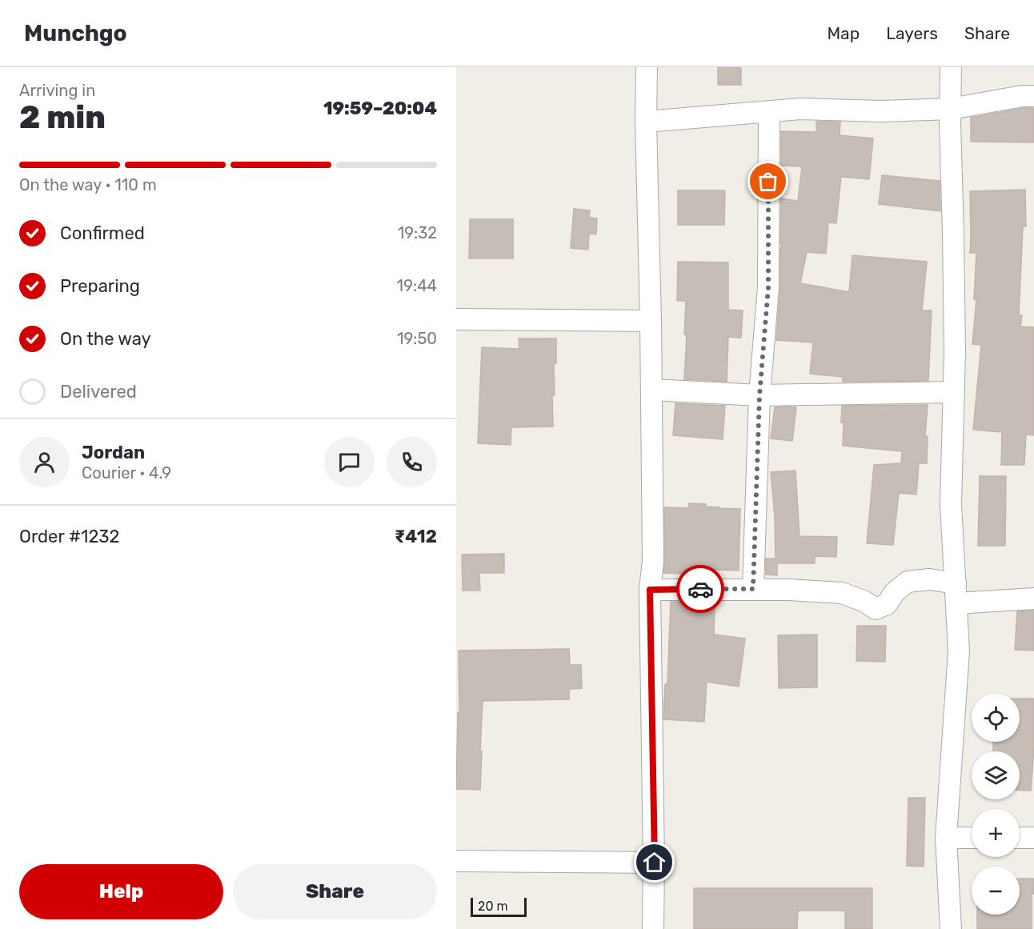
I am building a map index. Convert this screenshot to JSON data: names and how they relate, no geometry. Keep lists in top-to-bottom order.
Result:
{
  "scale_bar": "20 m",
  "page": {
    "header": "Munchgo",
    "nav": ["Map", "Layers", "Share"],
    "heading": ["2 min", "Arriving in", "19:59–20:04"],
    "panel": [
      "Jordan",
      "Courier · 4.9",
      "Order #1232",
      "₹412"
    ],
    "bar": "On the way · 110 m",
    "list": [
      ["Confirmed", "19:32"],
      ["Preparing", "19:44"],
      ["On the way", "19:50"],
      "Delivered"
    ],
    "map_buttons": ["+", "−"],
    "buttons": ["Help", "Share"],
    "scale": "20 m"
  }
}
